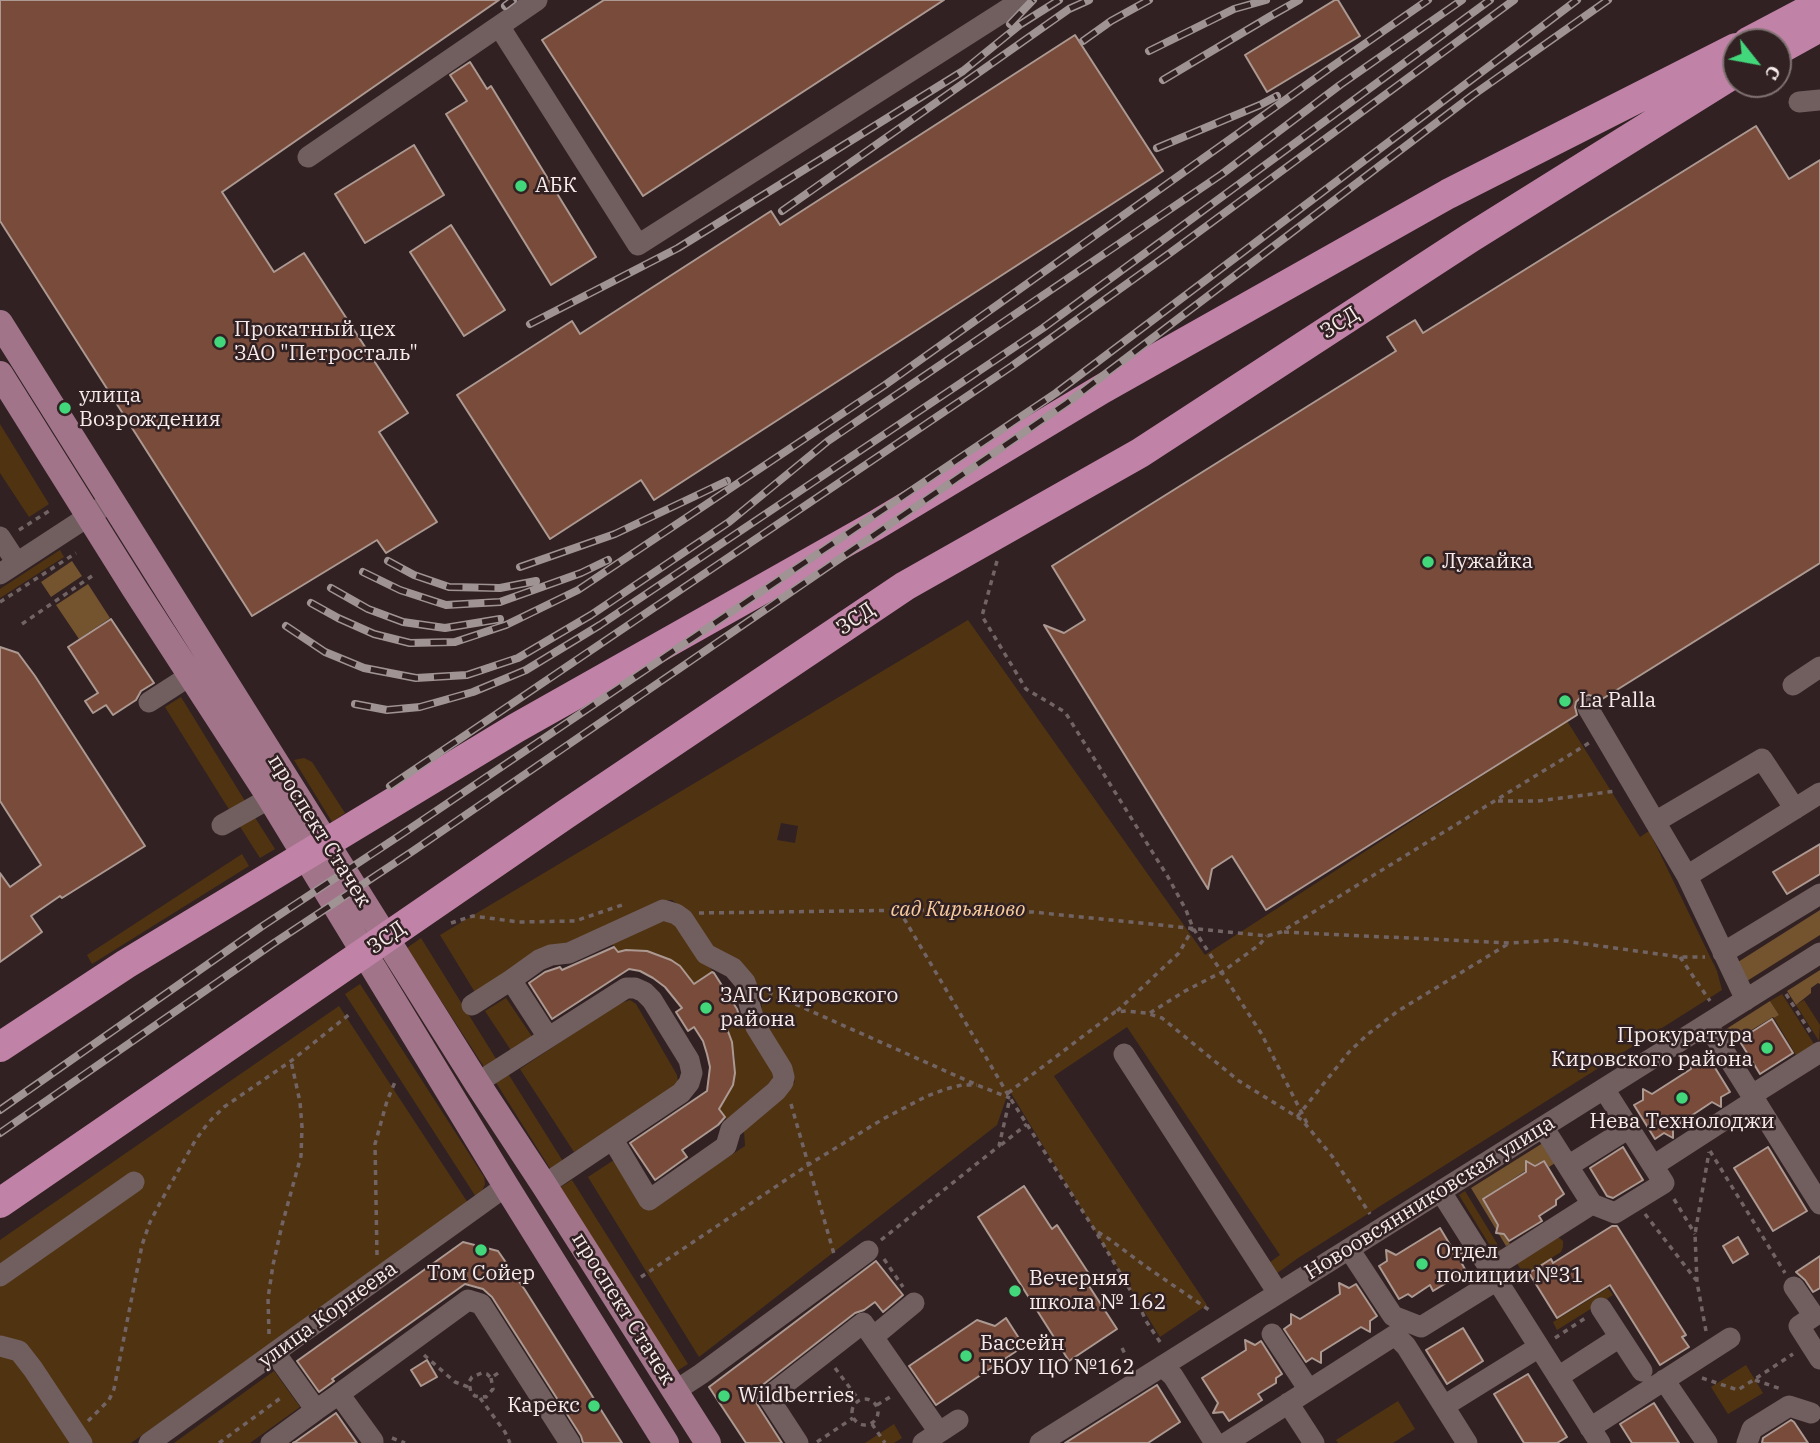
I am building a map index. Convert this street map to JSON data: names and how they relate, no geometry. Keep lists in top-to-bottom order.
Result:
{
  "streets": {
    "highway": ["ЗСД"],
    "main road": ["проспект Стачек"],
    "street": ["Новоовсянниковская улица", "улица Корнеева"]
  },
  "crossings": [
    ["проспект Стачек", "улица Корнеева"]
  ],
  "parks": ["сад Кирьяново"],
  "places": [
    "АБК",
    "Прокатный цех ЗАО \"Петросталь\"",
    "улица Возрождения",
    "Лужайка",
    "La Palla",
    "ЗАГС Кировского района",
    "Прокуратура Кировского района",
    "Нева Технолоджи",
    "Том Сойер",
    "Отдел полиции №31",
    "Вечерняя школа № 162",
    "Бассейн ГБОУ ЦО №162",
    "Wildberries",
    "Карекс"
  ],
  "north": "bottom right"
}
